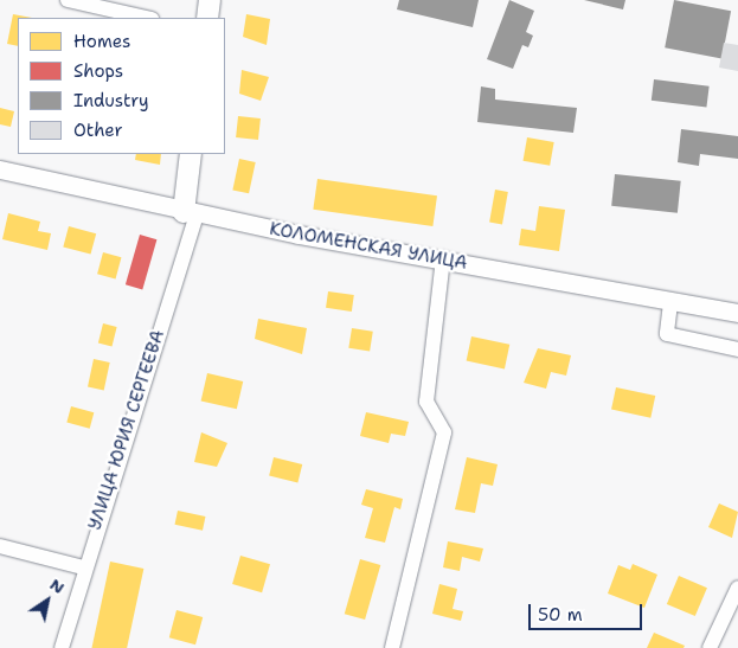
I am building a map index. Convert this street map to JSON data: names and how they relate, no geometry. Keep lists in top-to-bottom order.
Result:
{
  "streets": {
    "main road": ["УЛИЦА ЮРИЯ СЕРГЕЕВА"],
    "street": ["КОЛОМЕНСКАЯ УЛИЦА"]
  },
  "crossings": [
    ["КОЛОМЕНСКАЯ УЛИЦА", "УЛИЦА ЮРИЯ СЕРГЕЕВА"]
  ],
  "legend": [
    "Homes",
    "Shops",
    "Industry",
    "Other"
  ],
  "scale_bar": "50 m",
  "north": "top right"
}
